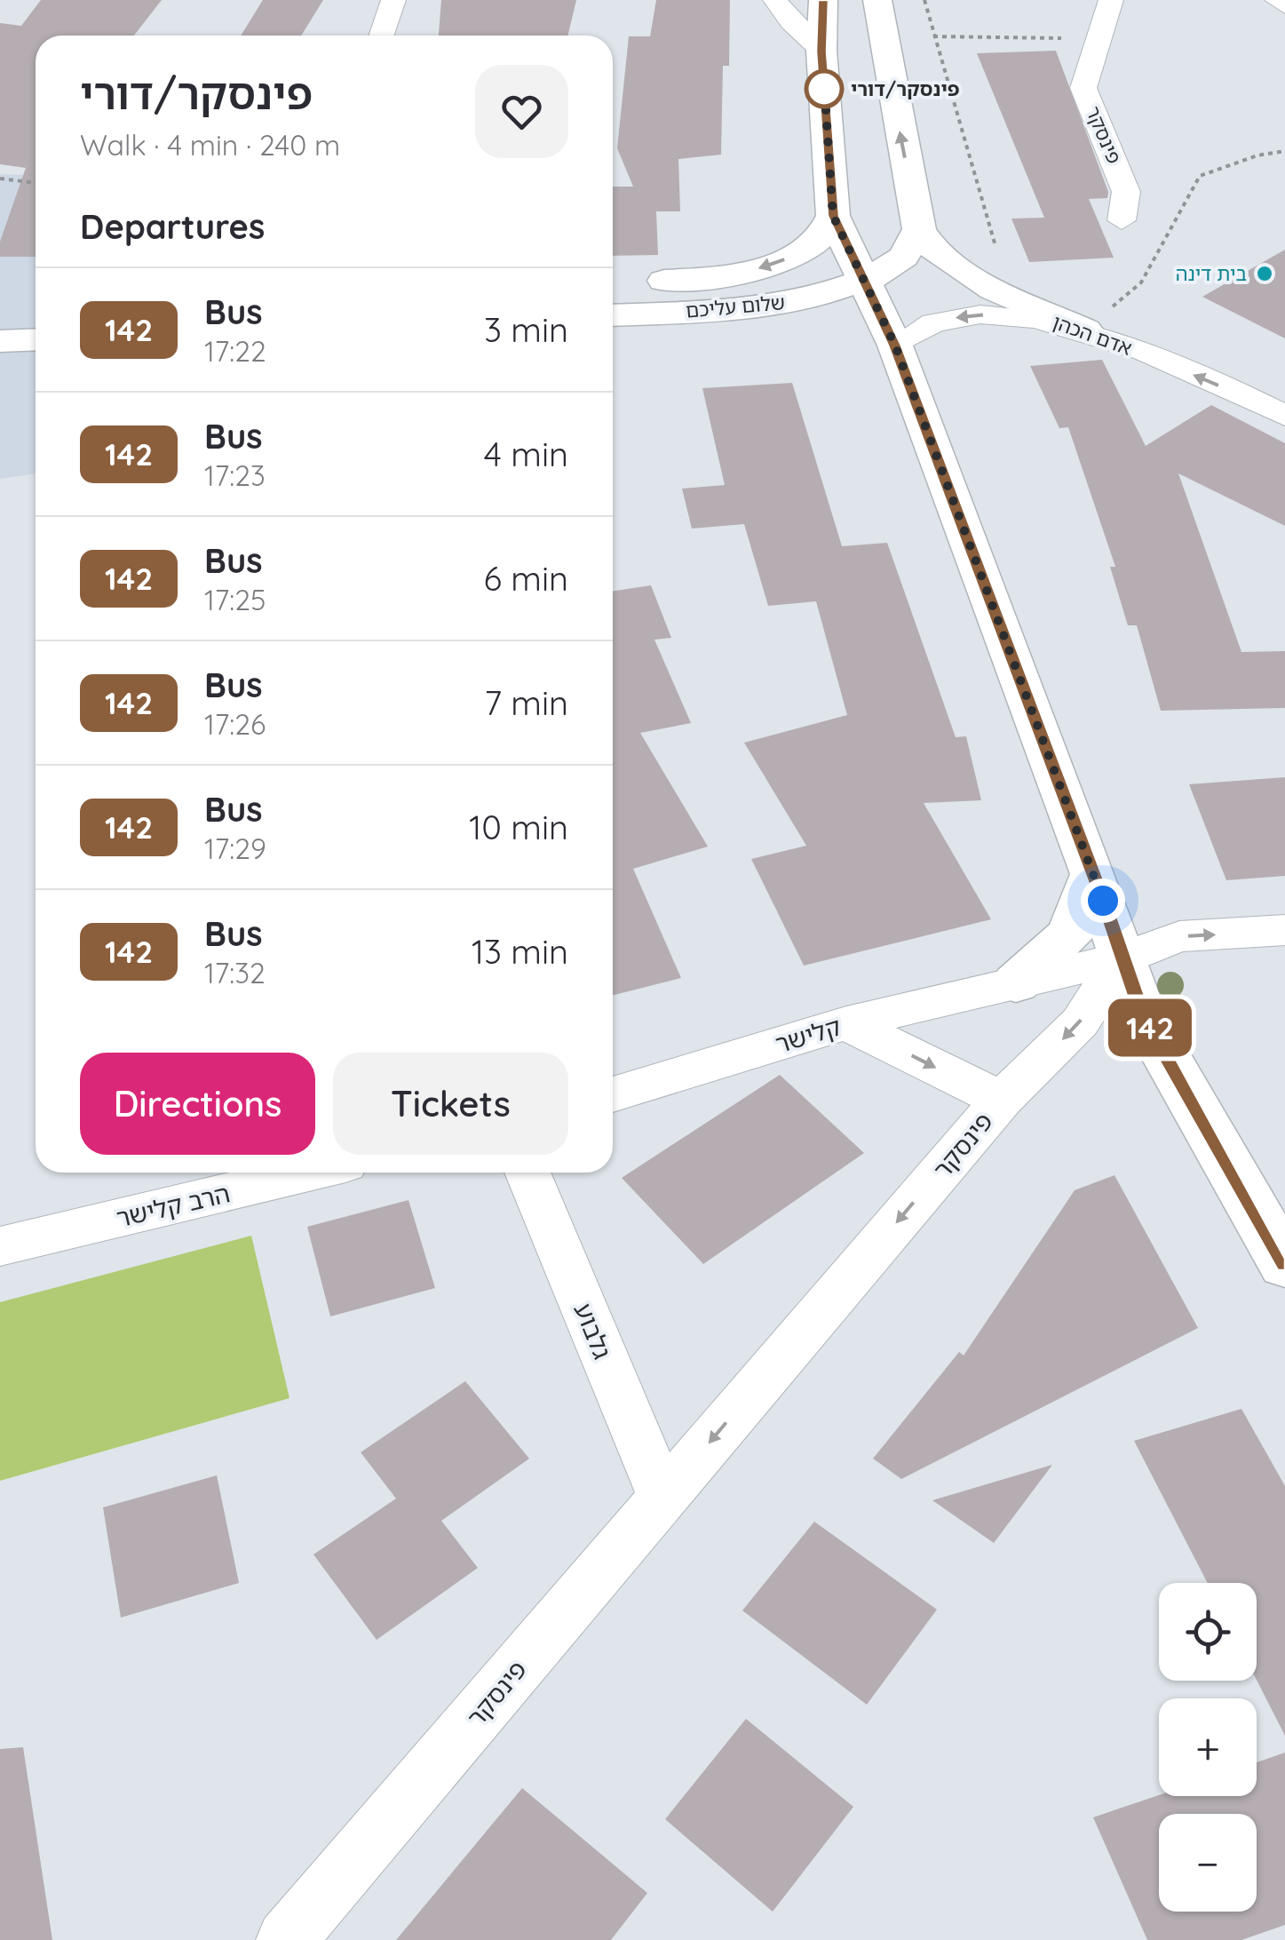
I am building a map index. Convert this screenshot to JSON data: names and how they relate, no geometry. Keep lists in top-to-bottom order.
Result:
{
  "streets": {
    "main road": ["שלום עליכם"],
    "street": [
      "פינסקר",
      "אדם הכהן",
      "קלישר",
      "הרב קלישר",
      "גלבוע"
    ]
  },
  "crossings": [
    ["פינסקר", "גלבוע"]
  ],
  "one_way": ["פינסקר", "אדם הכהן"],
  "places": ["פינסקר/דורי", "בית דינה"],
  "lines": ["bus line 142"],
  "page": {
    "on_map": "142",
    "heading": [
      ["פינסקר/דורי", "Walk · 4 min · 240 m"],
      "Departures"
    ],
    "list": [
      {
        "mark": "142",
        "name": "Bus",
        "note": "17:22",
        "value": "3 min"
      },
      {
        "mark": "142",
        "name": "Bus",
        "note": "17:23",
        "value": "4 min"
      },
      {
        "mark": "142",
        "name": "Bus",
        "note": "17:25",
        "value": "6 min"
      },
      {
        "mark": "142",
        "name": "Bus",
        "note": "17:26",
        "value": "7 min"
      },
      {
        "mark": "142",
        "name": "Bus",
        "note": "17:29",
        "value": "10 min"
      },
      {
        "mark": "142",
        "name": "Bus",
        "note": "17:32",
        "value": "13 min"
      }
    ],
    "buttons": ["Directions", "Tickets"],
    "map_buttons": ["+", "−"]
  }
}
